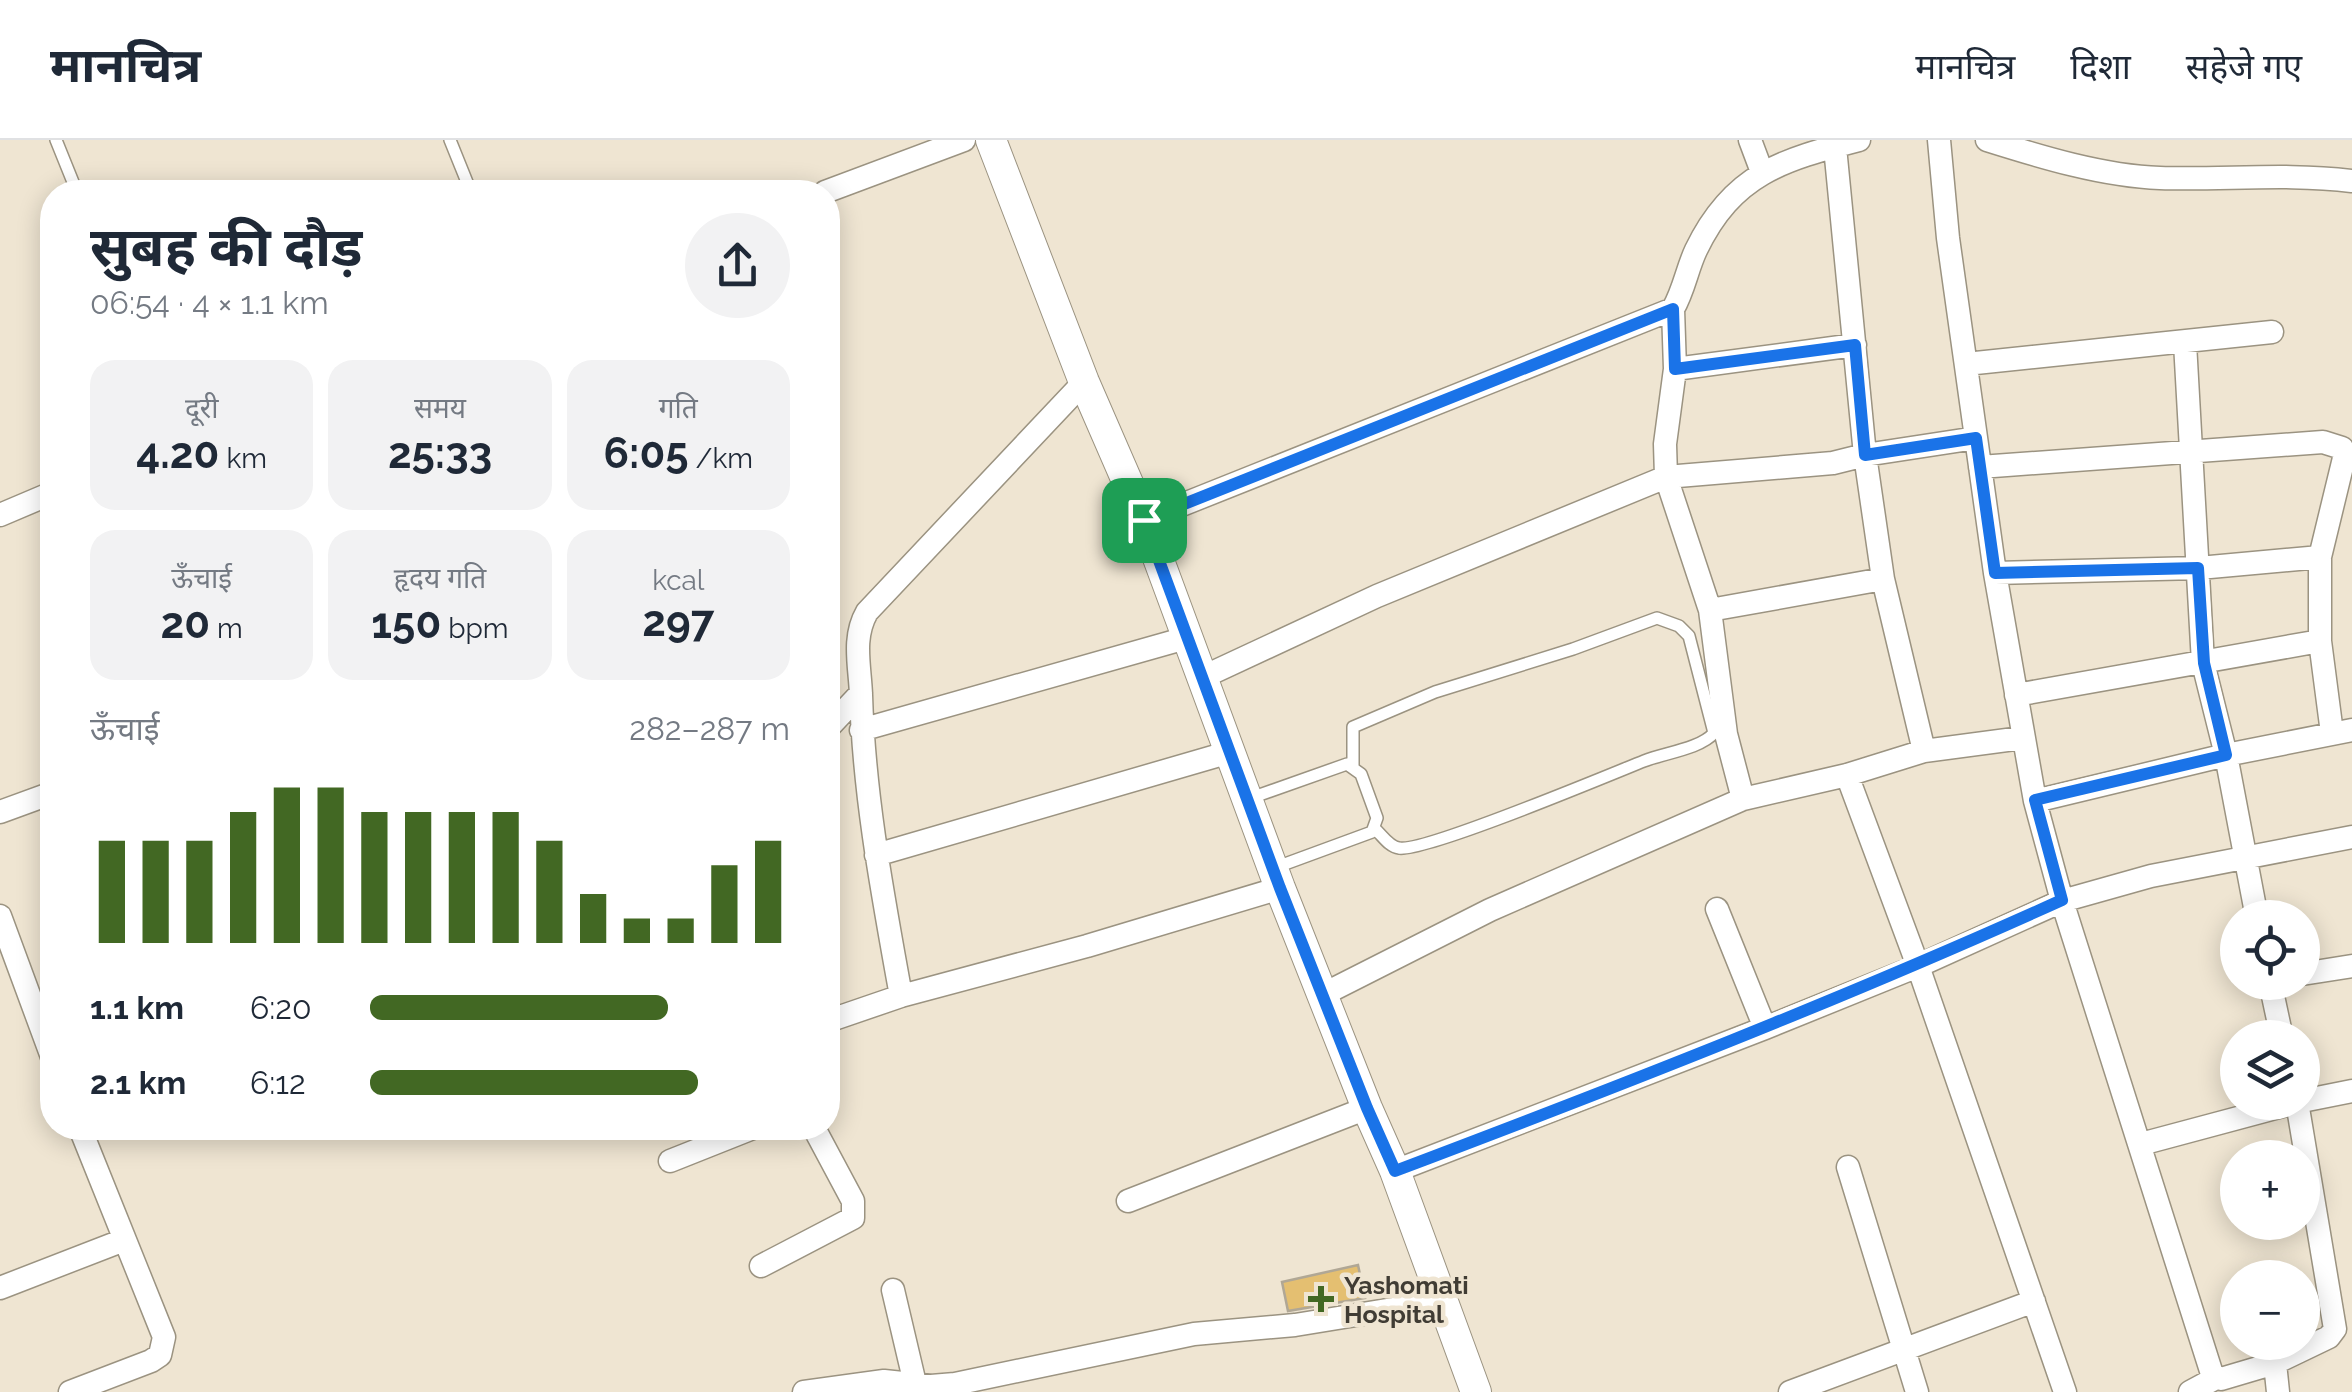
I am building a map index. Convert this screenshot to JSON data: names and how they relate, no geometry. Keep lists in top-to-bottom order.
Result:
{
  "places": {
    "health": ["Yashomati Hospital"]
  },
  "page": {
    "header": "मानचित्र",
    "nav": ["मानचित्र", "दिशा", "सहेजे गए"],
    "heading": ["सुबह की दौड़", "06:54 · 4 × 1.1 km"],
    "stats": [
      ["दूरी", "4.20 km"],
      ["समय", "25:33"],
      ["गति", "6:05 /km"],
      ["ऊँचाई", "20 m"],
      ["हृदय गति", "150 bpm"],
      ["kcal", "297"]
    ],
    "chart": ["ऊँचाई", "282–287 m"],
    "map_buttons": ["+", "−"],
    "list": [
      {
        "name": "1.1 km",
        "note": "6:20"
      },
      {
        "name": "2.1 km",
        "note": "6:12"
      }
    ]
  }
}
